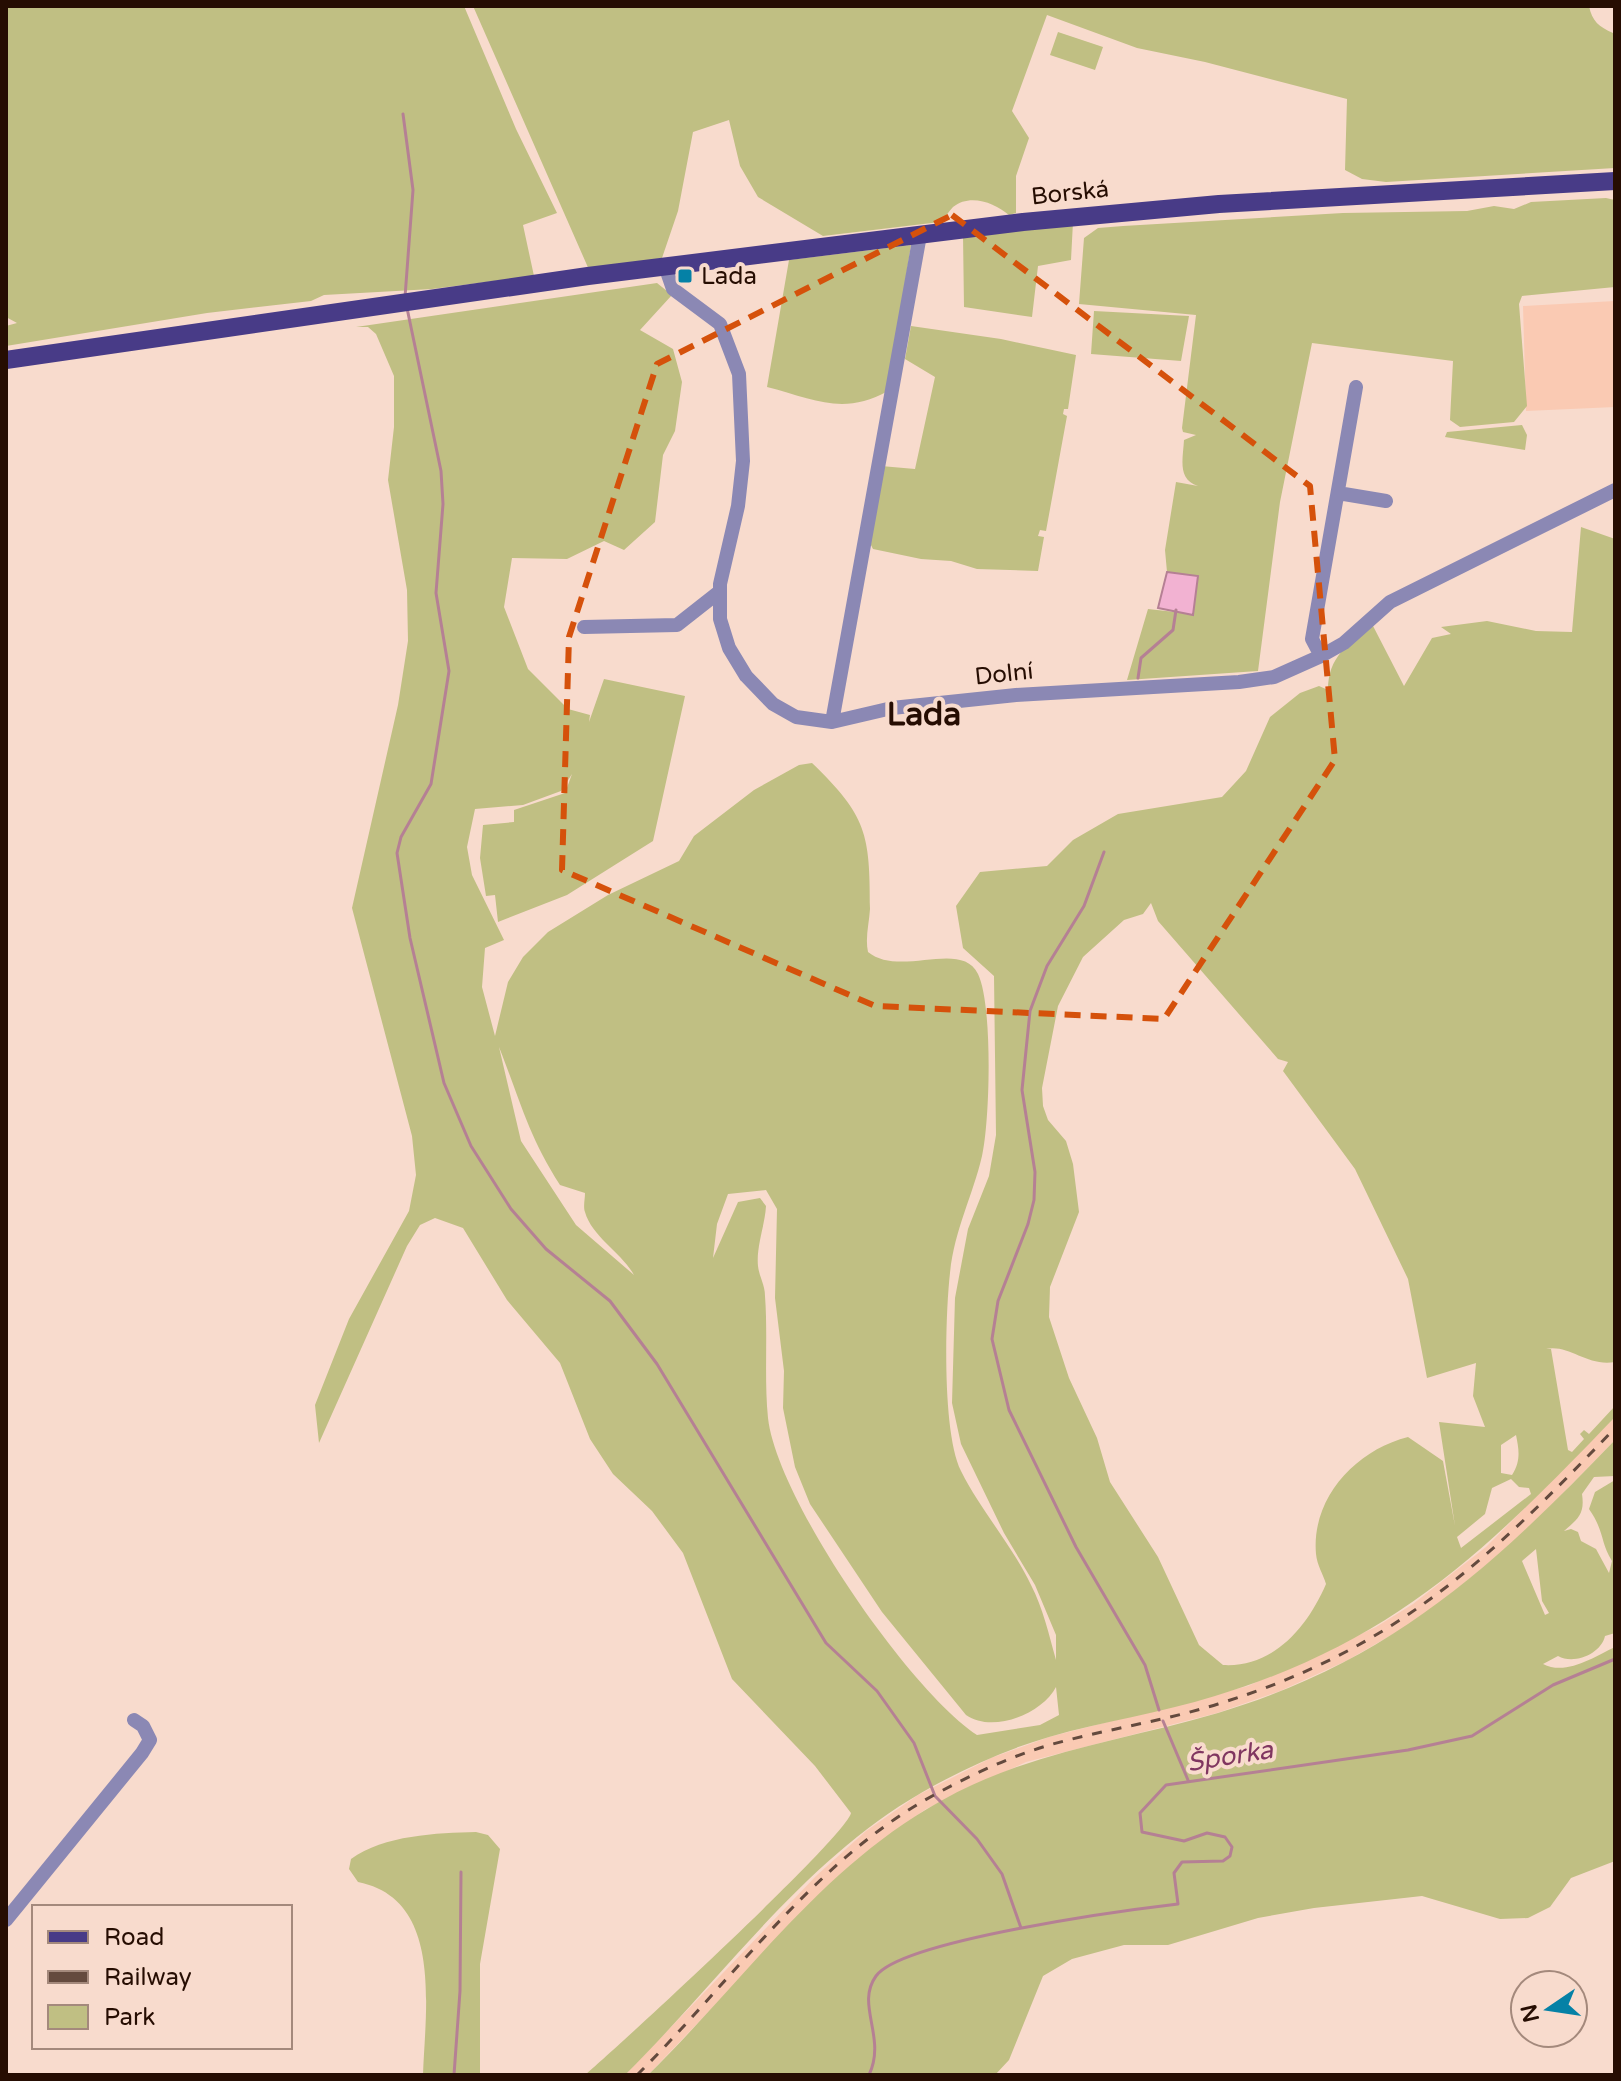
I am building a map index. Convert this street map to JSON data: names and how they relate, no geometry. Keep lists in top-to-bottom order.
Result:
{
  "streets": {
    "main road": ["Borská"],
    "street": ["Dolní"]
  },
  "crossings": [
    ["Borská", "Dolní"]
  ],
  "districts": ["Lada"],
  "water": ["Šporka"],
  "places": {
    "transit": ["Lada"]
  },
  "legend": ["Road", "Railway", "Park"],
  "north": "left"
}
